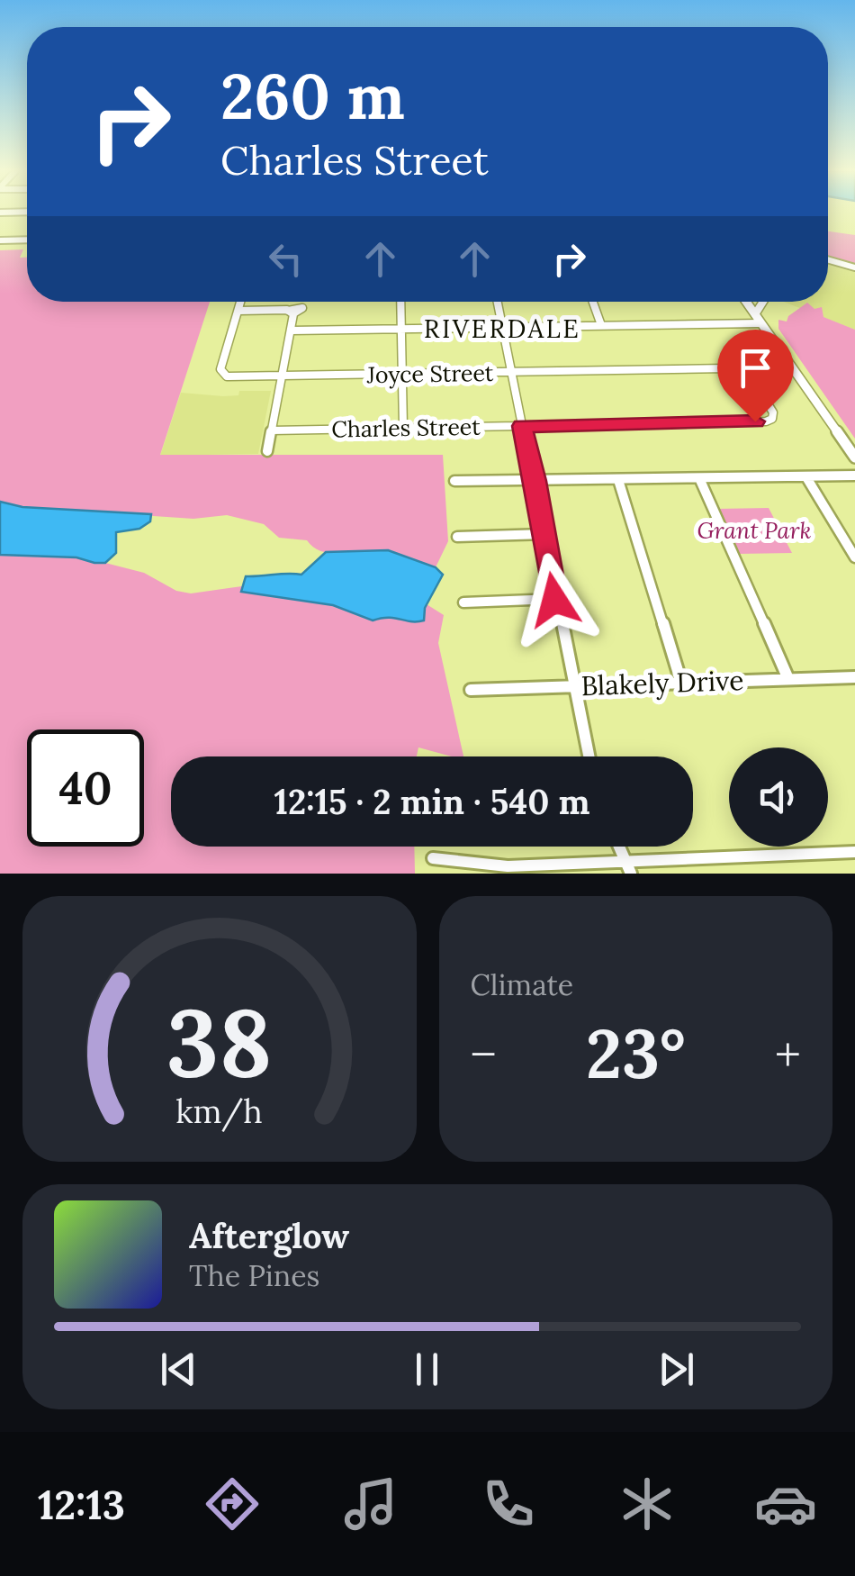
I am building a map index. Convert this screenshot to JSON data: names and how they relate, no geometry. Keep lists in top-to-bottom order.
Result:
{
  "streets": {
    "street": ["Joyce Street", "Charles Street", "Blakely Drive"]
  },
  "crossings": [
    ["Joyce Street", "Charles Street"]
  ],
  "districts": ["RIVERDALE"],
  "parks": ["Grant Park"],
  "page": {
    "turn": ["260 m", "Charles Street"],
    "limit": "40",
    "trip": "12:15 · 2 min · 540 m",
    "tile": "Climate",
    "heat": ["−", "23°", "+"],
    "song": ["Afterglow", "The Pines"],
    "tabs": "12:13",
    "gauge": ["38", "km/h"]
  }
}
